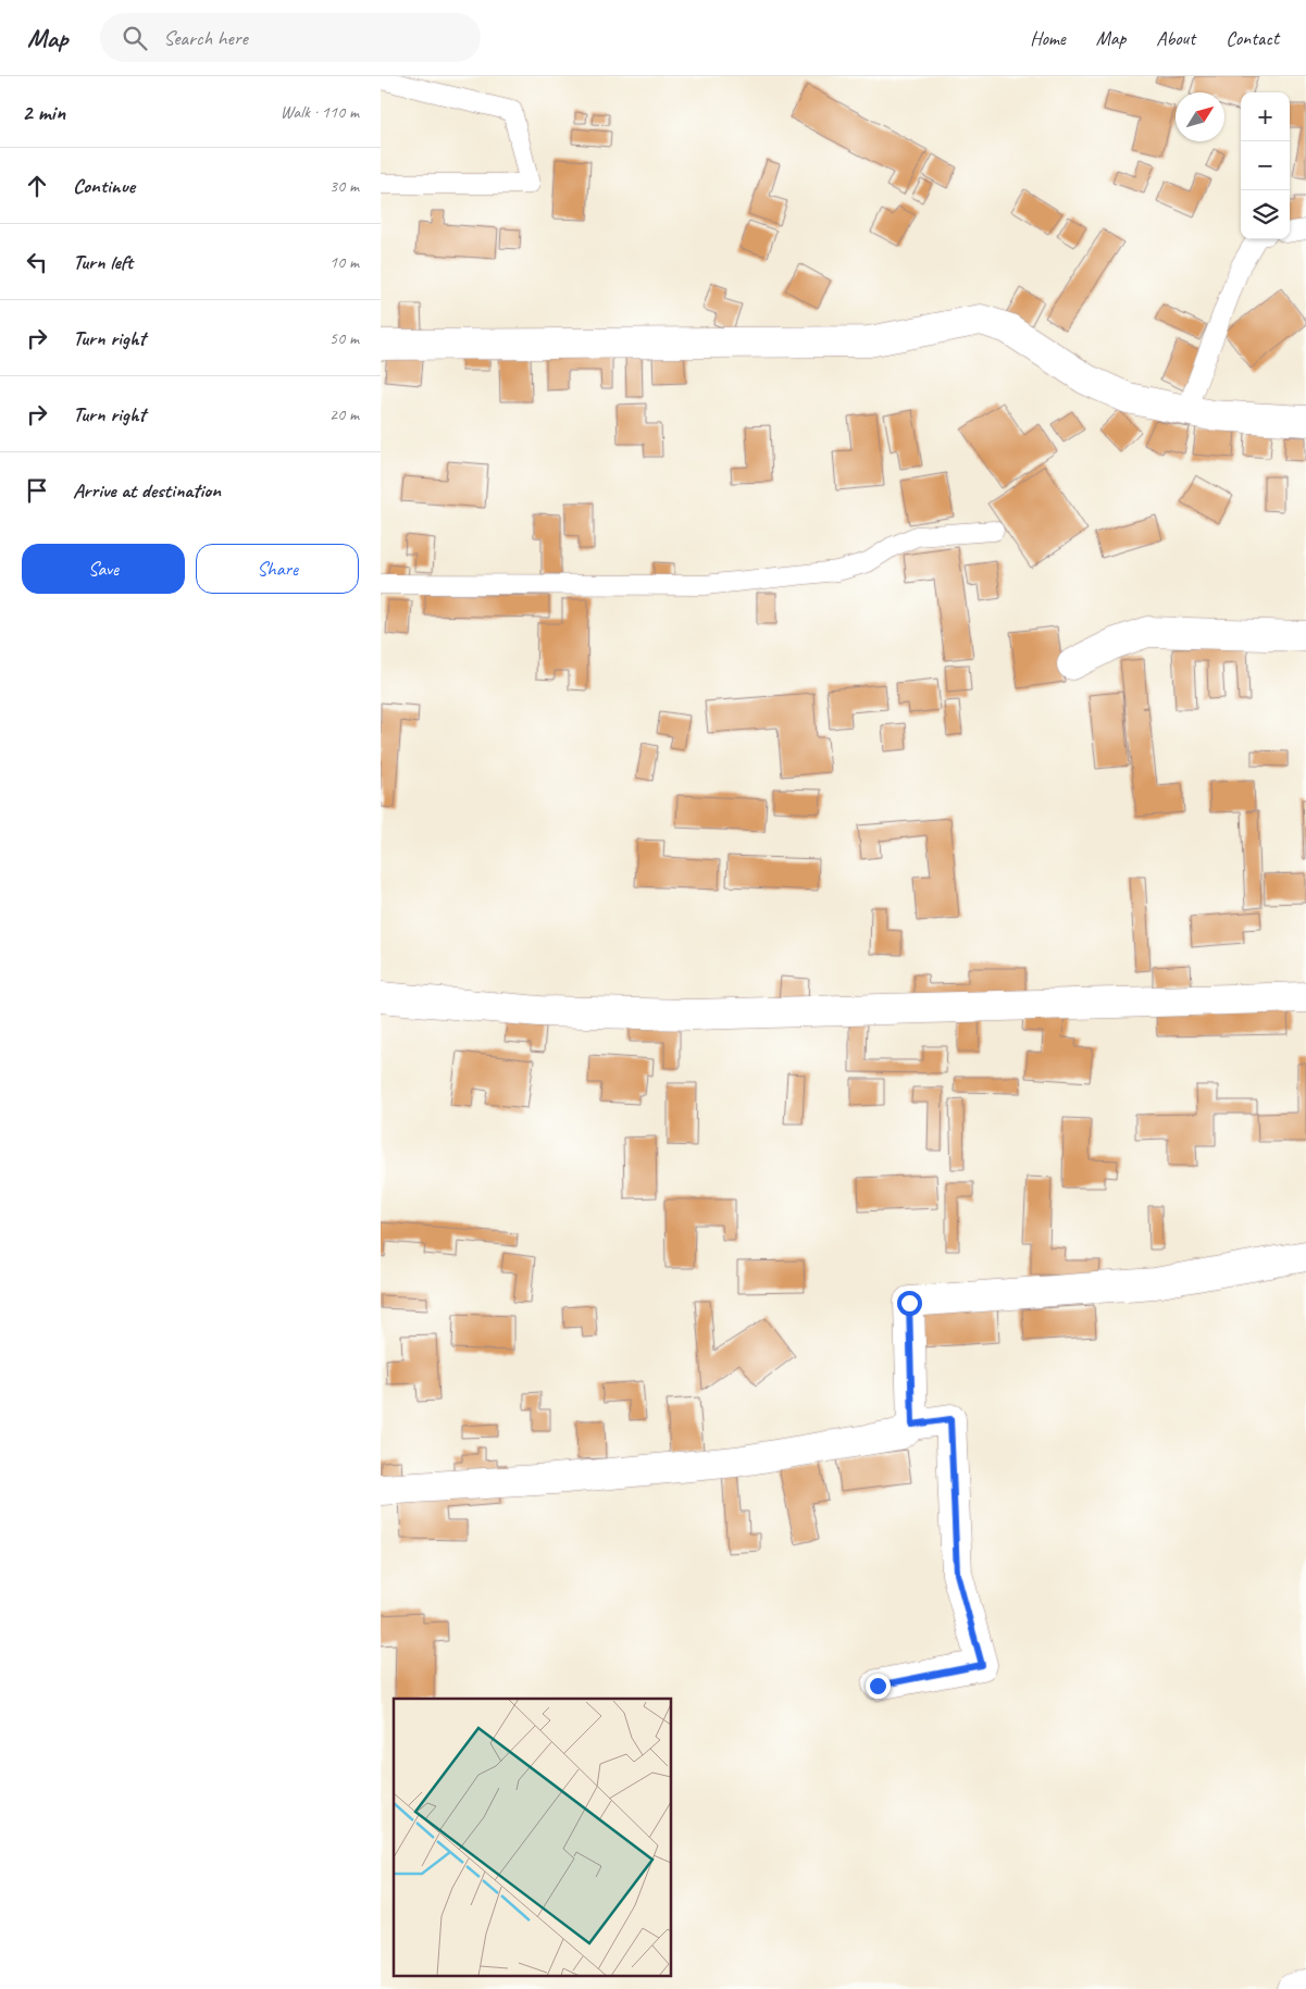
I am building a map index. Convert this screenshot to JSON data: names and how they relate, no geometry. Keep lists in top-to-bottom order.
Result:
{
  "north": "top right",
  "page": {
    "header": "Map",
    "search": "Search here",
    "nav": [
      "Home",
      "Map",
      "About",
      "Contact"
    ],
    "heading": ["2 min", "Walk · 110 m"],
    "map_buttons": ["+", "−"],
    "list": [
      ["Continue", "30 m"],
      ["Turn left", "10 m"],
      ["Turn right", "50 m"],
      ["Turn right", "20 m"],
      "Arrive at destination"
    ],
    "buttons": ["Save", "Share"]
  }
}
